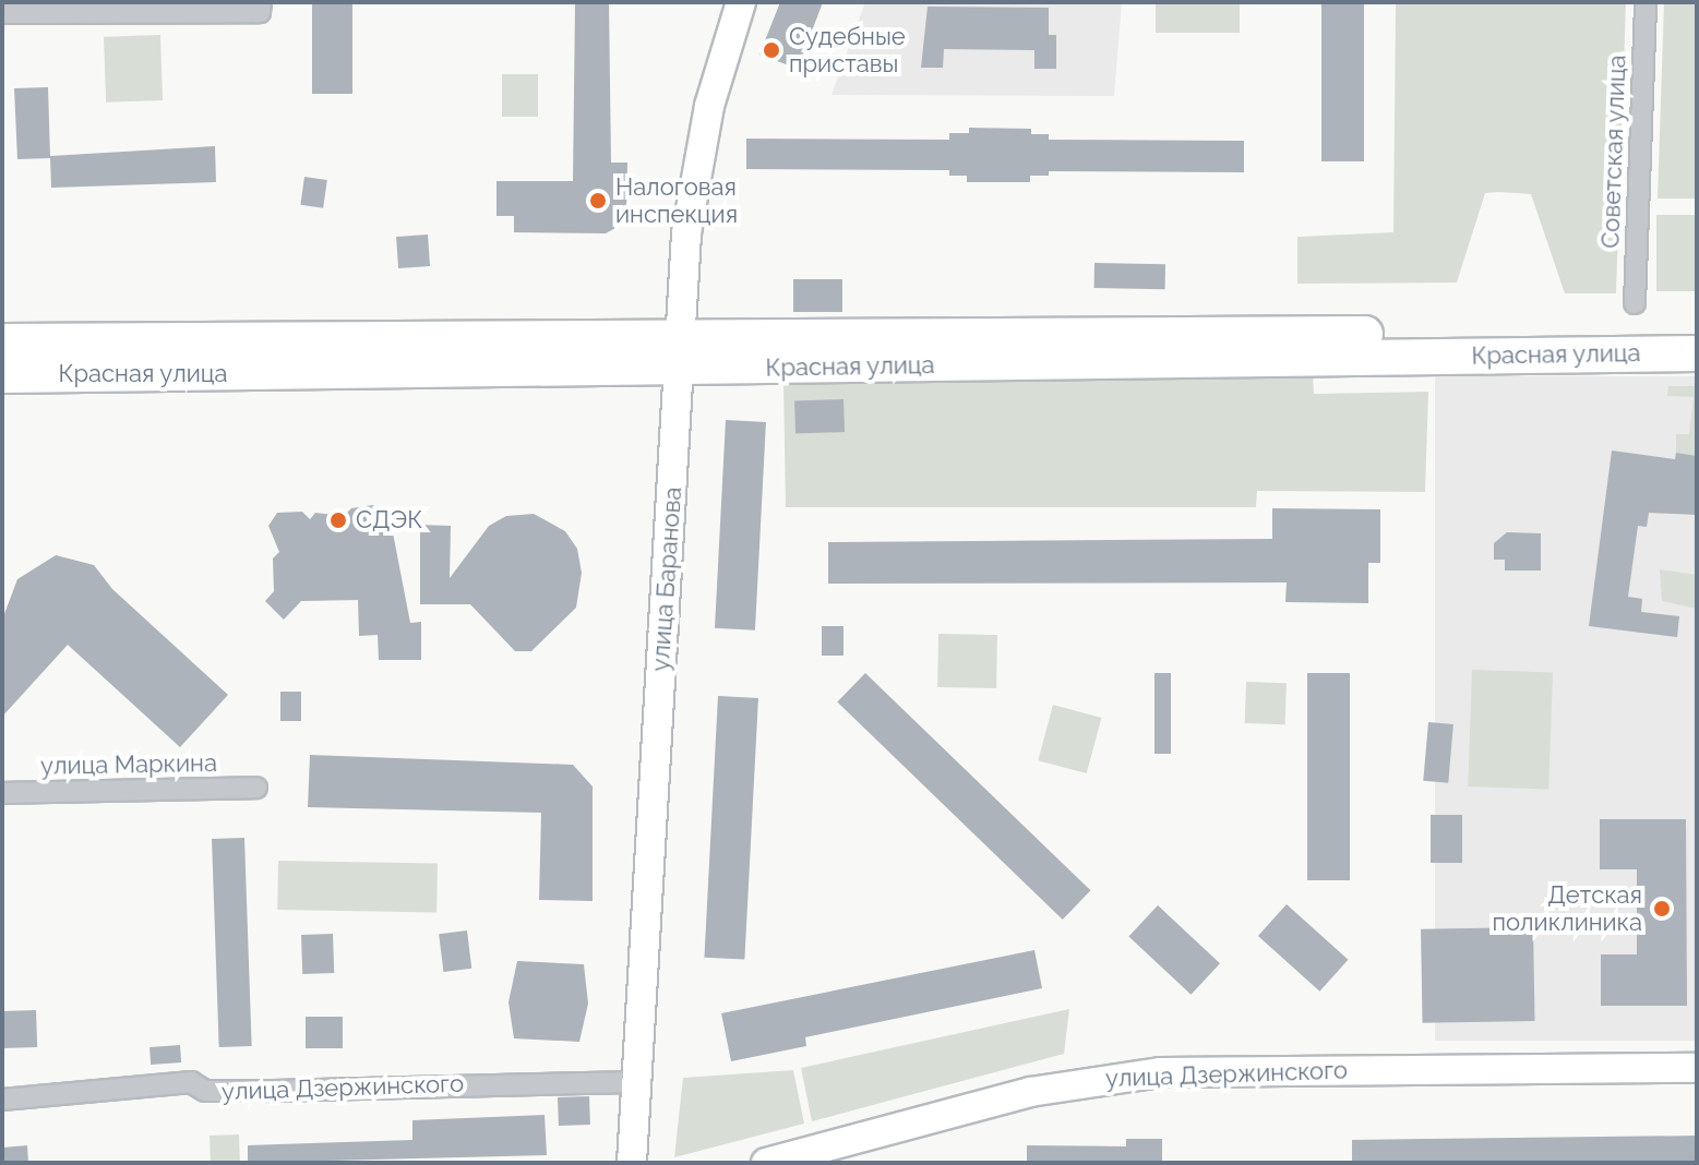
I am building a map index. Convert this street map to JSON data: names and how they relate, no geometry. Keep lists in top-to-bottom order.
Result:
{
  "streets": {
    "highway": ["Красная улица"],
    "street": [
      "Советская улица",
      "улица Баранова",
      "улица Маркина",
      "улица Дзержинского"
    ]
  },
  "crossings": [
    ["Красная улица", "улица Баранова"],
    ["улица Баранова", "улица Дзержинского"]
  ],
  "places": [
    "Судебные приставы",
    "Налоговая инспекция",
    "СДЭК",
    "Детская поликлиника"
  ]
}
